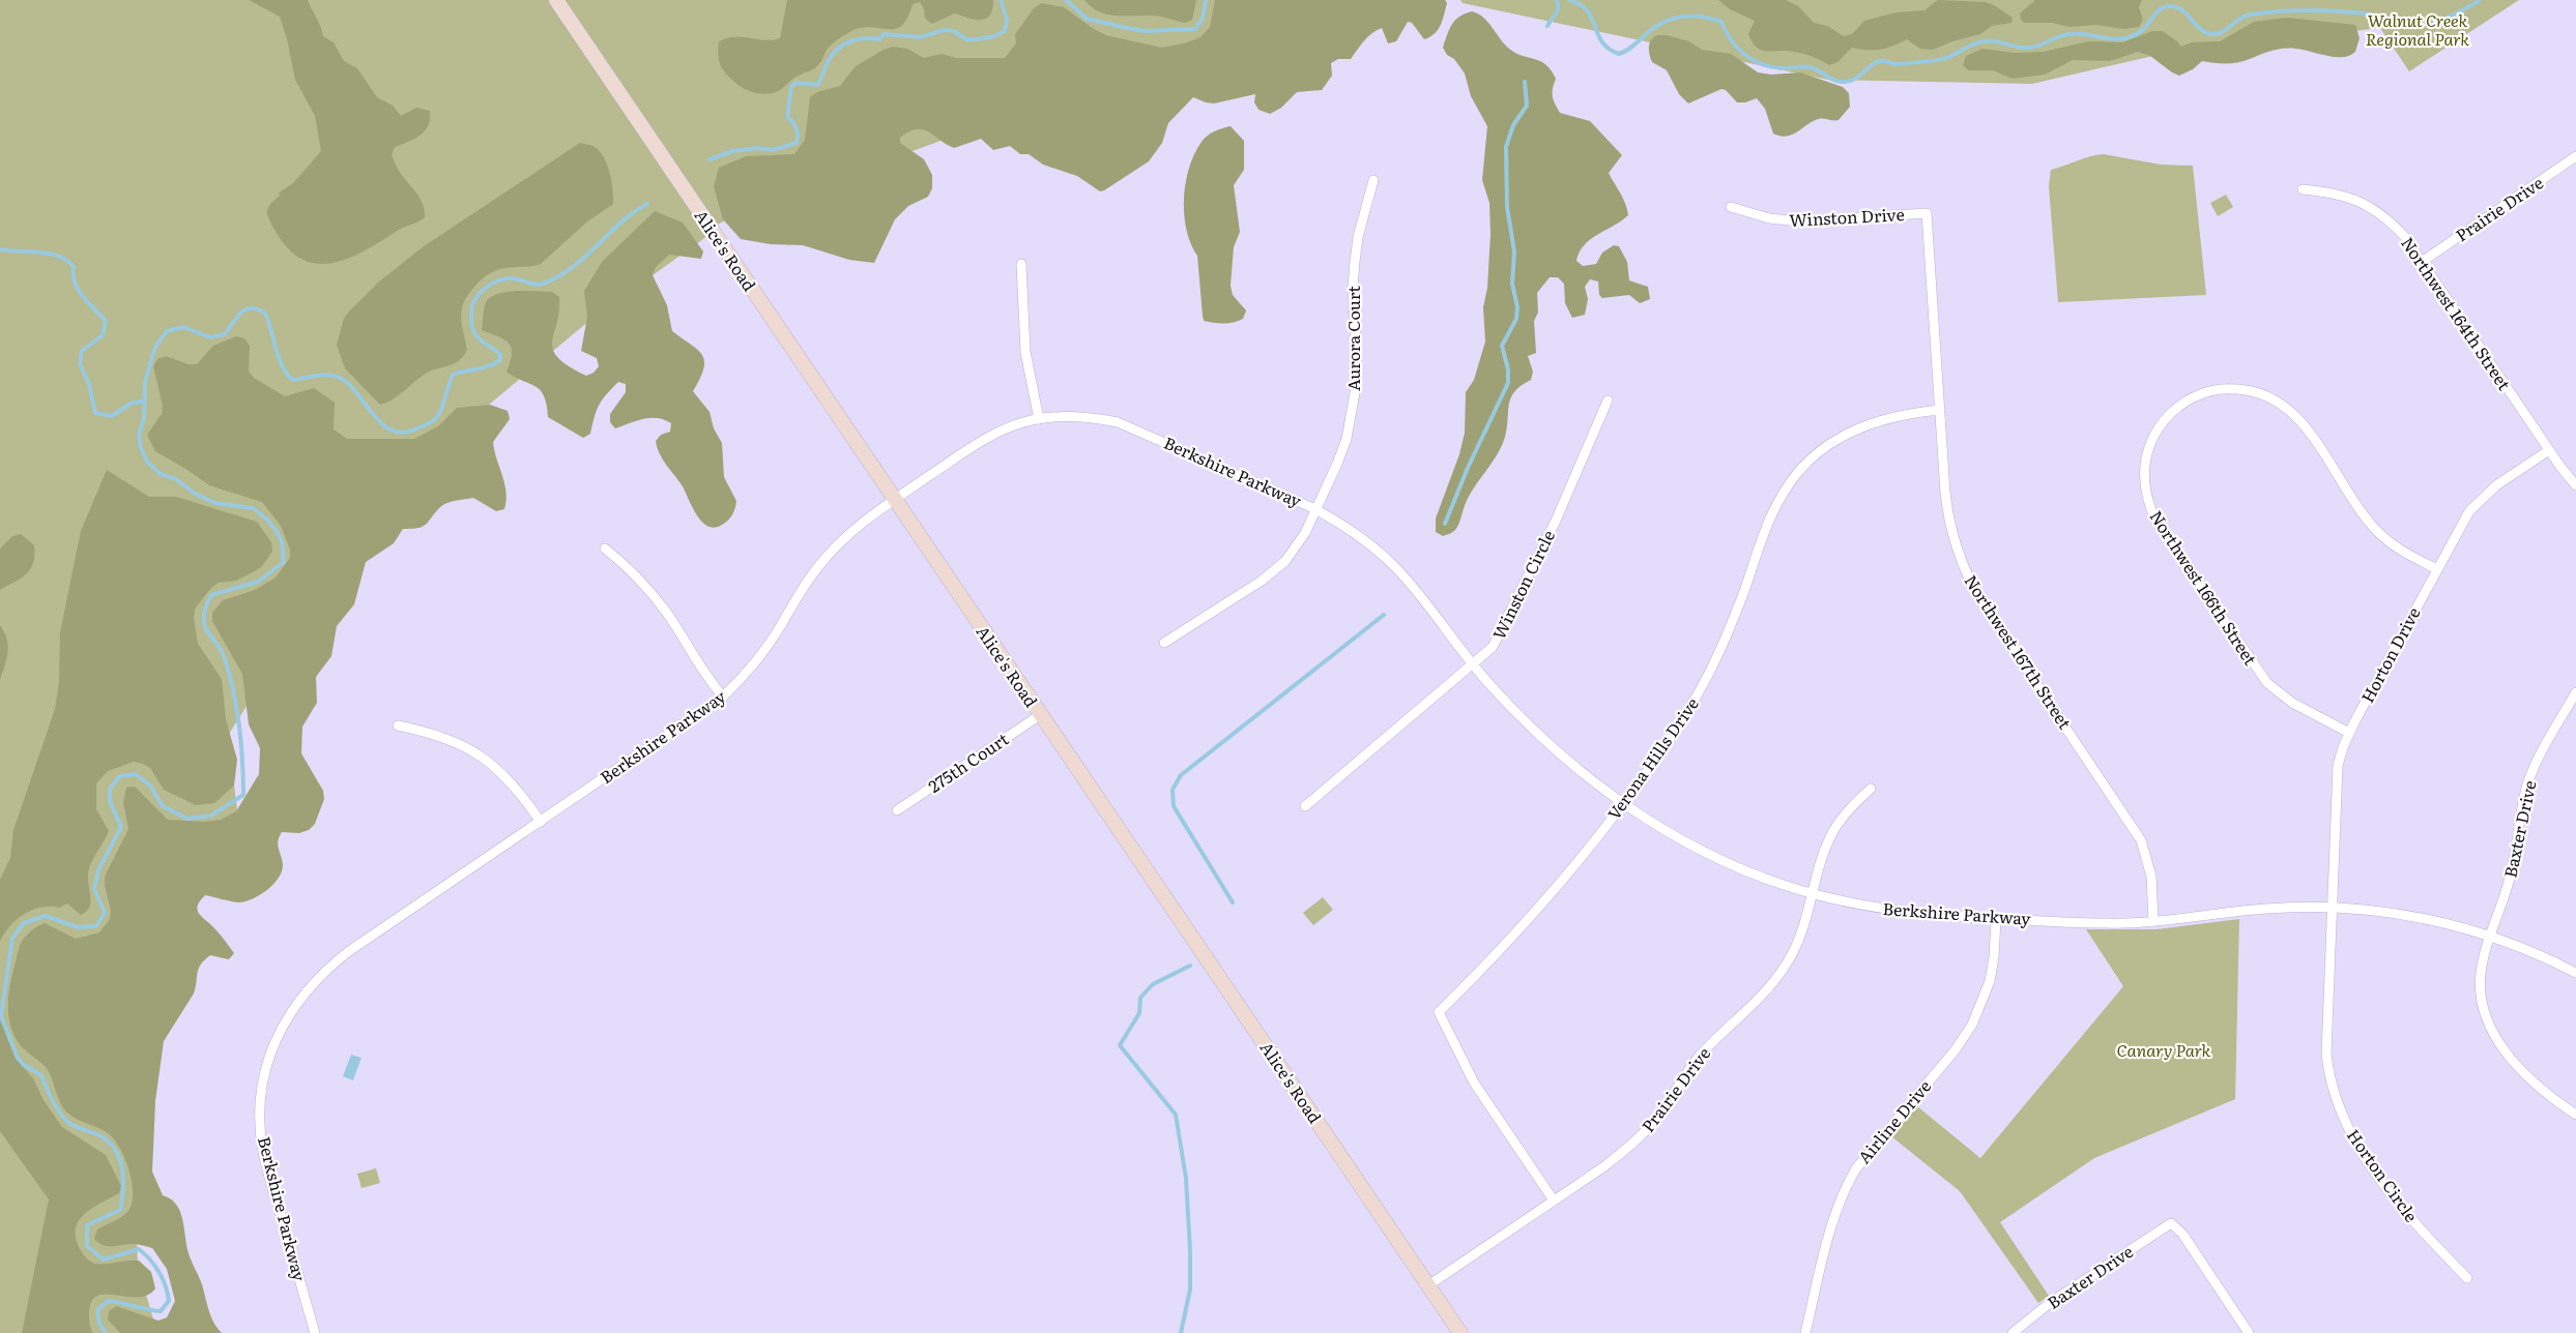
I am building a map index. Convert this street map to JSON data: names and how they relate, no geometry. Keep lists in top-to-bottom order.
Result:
{
  "streets": {
    "main road": ["Alice's Road"],
    "street": [
      "Prairie Drive",
      "Winston Drive",
      "Northwest 164th Street",
      "Aurora Court",
      "Berkshire Parkway",
      "Winston Circle",
      "Northwest 166th Street",
      "Northwest 167th Street",
      "Horton Drive",
      "Verona Hills Drive",
      "275th Court",
      "Baxter Drive",
      "Airline Drive",
      "Horton Circle"
    ]
  },
  "crossings": [
    ["Prairie Drive", "Alice's Road"],
    ["Prairie Drive", "Northwest 164th Street"],
    ["Prairie Drive", "Berkshire Parkway"],
    ["Prairie Drive", "Verona Hills Drive"],
    ["Winston Drive", "Northwest 167th Street"],
    ["Alice's Road", "Berkshire Parkway"],
    ["Alice's Road", "275th Court"],
    ["Northwest 164th Street", "Horton Drive"],
    ["Aurora Court", "Berkshire Parkway"],
    ["Berkshire Parkway", "Winston Circle"],
    ["Berkshire Parkway", "Northwest 167th Street"],
    ["Berkshire Parkway", "Horton Drive"],
    ["Berkshire Parkway", "Verona Hills Drive"],
    ["Berkshire Parkway", "Baxter Drive"],
    ["Berkshire Parkway", "Airline Drive"],
    ["Berkshire Parkway", "Horton Circle"],
    ["Northwest 166th Street", "Horton Drive"],
    ["Northwest 167th Street", "Verona Hills Drive"],
    ["Horton Drive", "Horton Circle"]
  ],
  "parks": ["Walnut Creek Regional Park", "Canary Park"]
}
